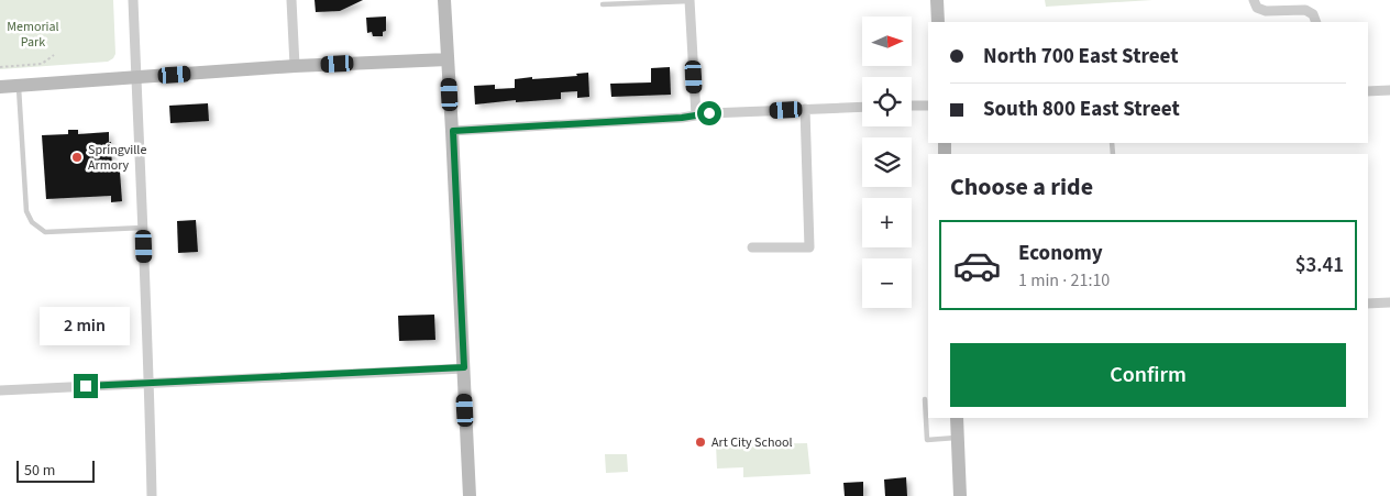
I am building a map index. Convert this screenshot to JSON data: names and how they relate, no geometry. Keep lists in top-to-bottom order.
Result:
{
  "parks": ["Memorial Park"],
  "places": ["Springville Armory", "Art City School"],
  "scale_bar": "50 m",
  "north": "right",
  "page": {
    "map_buttons": ["+", "−"],
    "banner": ["North 700 East Street", "South 800 East Street"],
    "heading": "Choose a ride",
    "list": [
      {
        "name": "Economy",
        "note": "1 min · 21:10",
        "value": "$3.41"
      }
    ],
    "bubble": "2 min",
    "buttons": "Confirm",
    "scale": "50 m"
  }
}
